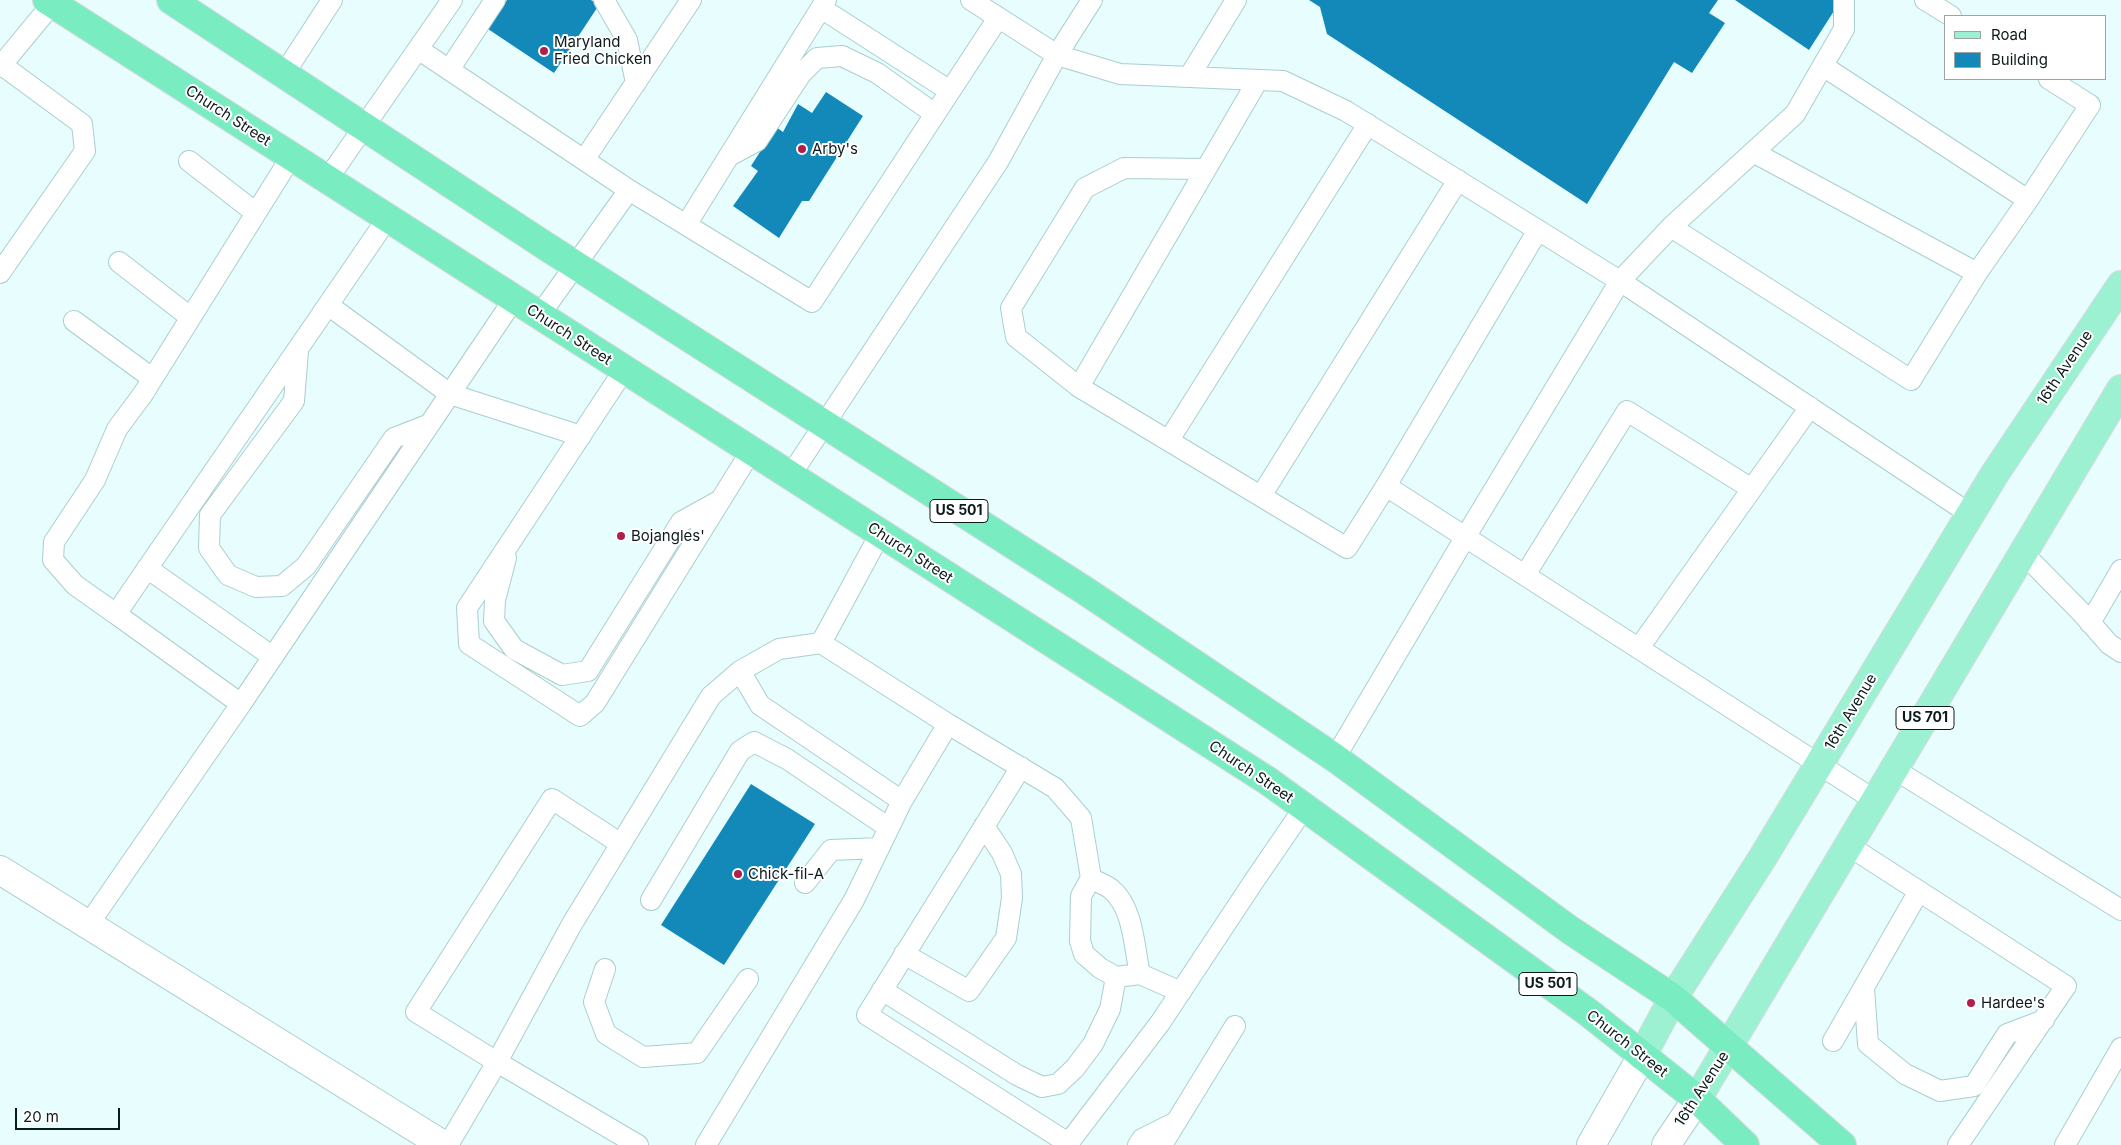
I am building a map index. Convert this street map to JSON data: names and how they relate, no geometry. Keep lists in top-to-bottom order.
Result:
{
  "streets": {
    "highway": ["Church Street", "US 501"],
    "main road": ["16th Avenue", "US 701"]
  },
  "crossings": [
    ["Church Street", "16th Avenue"],
    ["16th Avenue", "US 501"]
  ],
  "places": [
    "Maryland Fried Chicken",
    "Arby's",
    "Bojangles'",
    "Chick-fil-A",
    "Hardee's"
  ],
  "legend": ["Road", "Building"],
  "scale_bar": "20 m"
}
